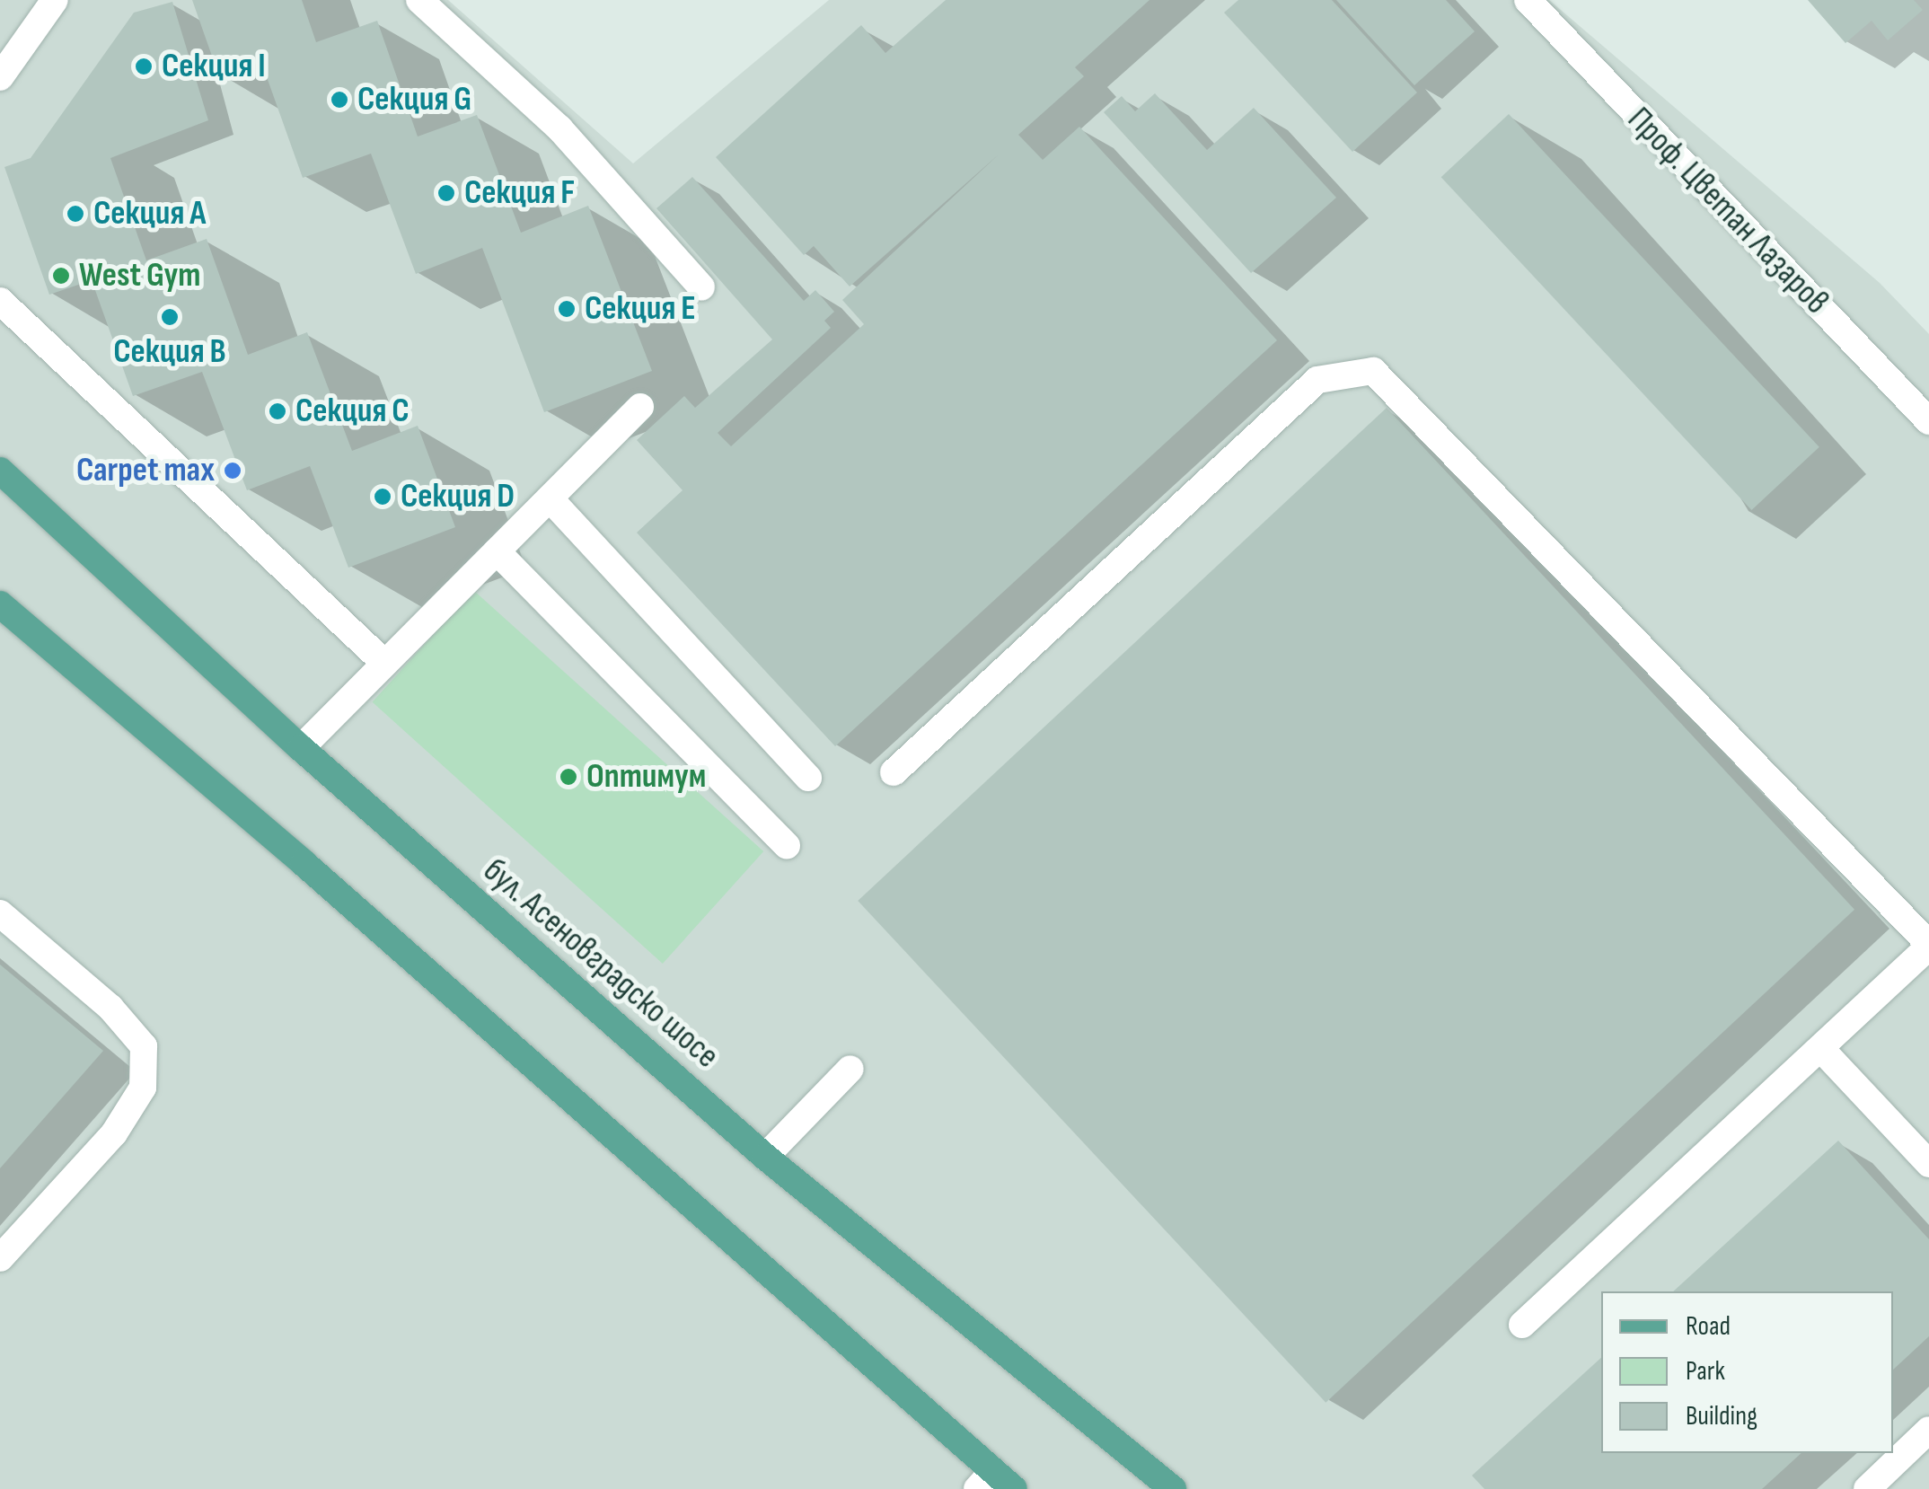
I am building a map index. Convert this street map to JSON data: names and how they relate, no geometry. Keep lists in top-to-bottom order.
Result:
{
  "streets": {
    "main road": ["бул. Асеновградско шосе"],
    "street": ["Проф. Цветан Лазаров"]
  },
  "places": [
    "Секция I",
    "Секция G",
    "Секция F",
    "Секция A",
    "West Gym",
    "Секция E",
    "Секция B",
    "Секция C",
    "Carpet max",
    "Секция D",
    "Оптимум"
  ],
  "legend": ["Road", "Park", "Building"]
}
